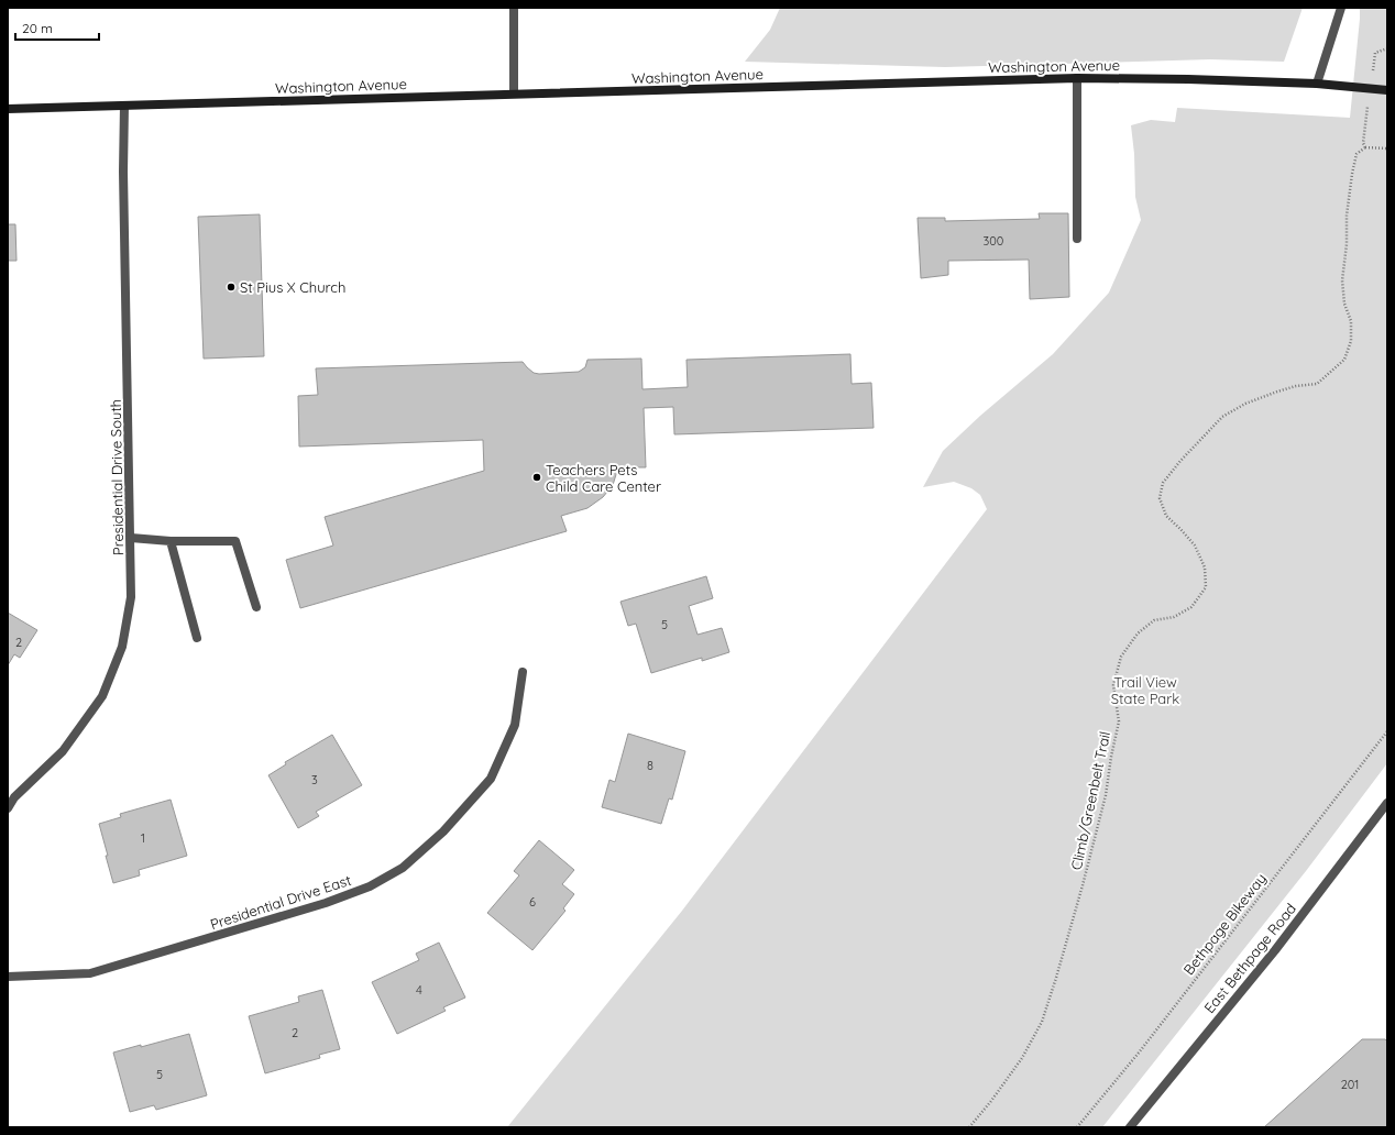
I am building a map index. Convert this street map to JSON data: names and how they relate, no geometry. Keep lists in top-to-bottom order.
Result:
{
  "streets": {
    "main road": ["Washington Avenue"],
    "street": ["Presidential Drive South", "Presidential Drive East", "East Bethpage Road"],
    "path": ["Climb/Greenbelt Trail", "Bethpage Bikeway"]
  },
  "crossings": [
    ["Washington Avenue", "Presidential Drive South"]
  ],
  "parks": ["Trail View State Park"],
  "places": ["St Pius X Church", "Teachers Pets Child Care Center"],
  "house_numbers": [
    "300",
    "5",
    "2",
    "8",
    "3",
    "1",
    "6",
    "4",
    "2",
    "5",
    "201"
  ],
  "scale_bar": "20 m"
}
